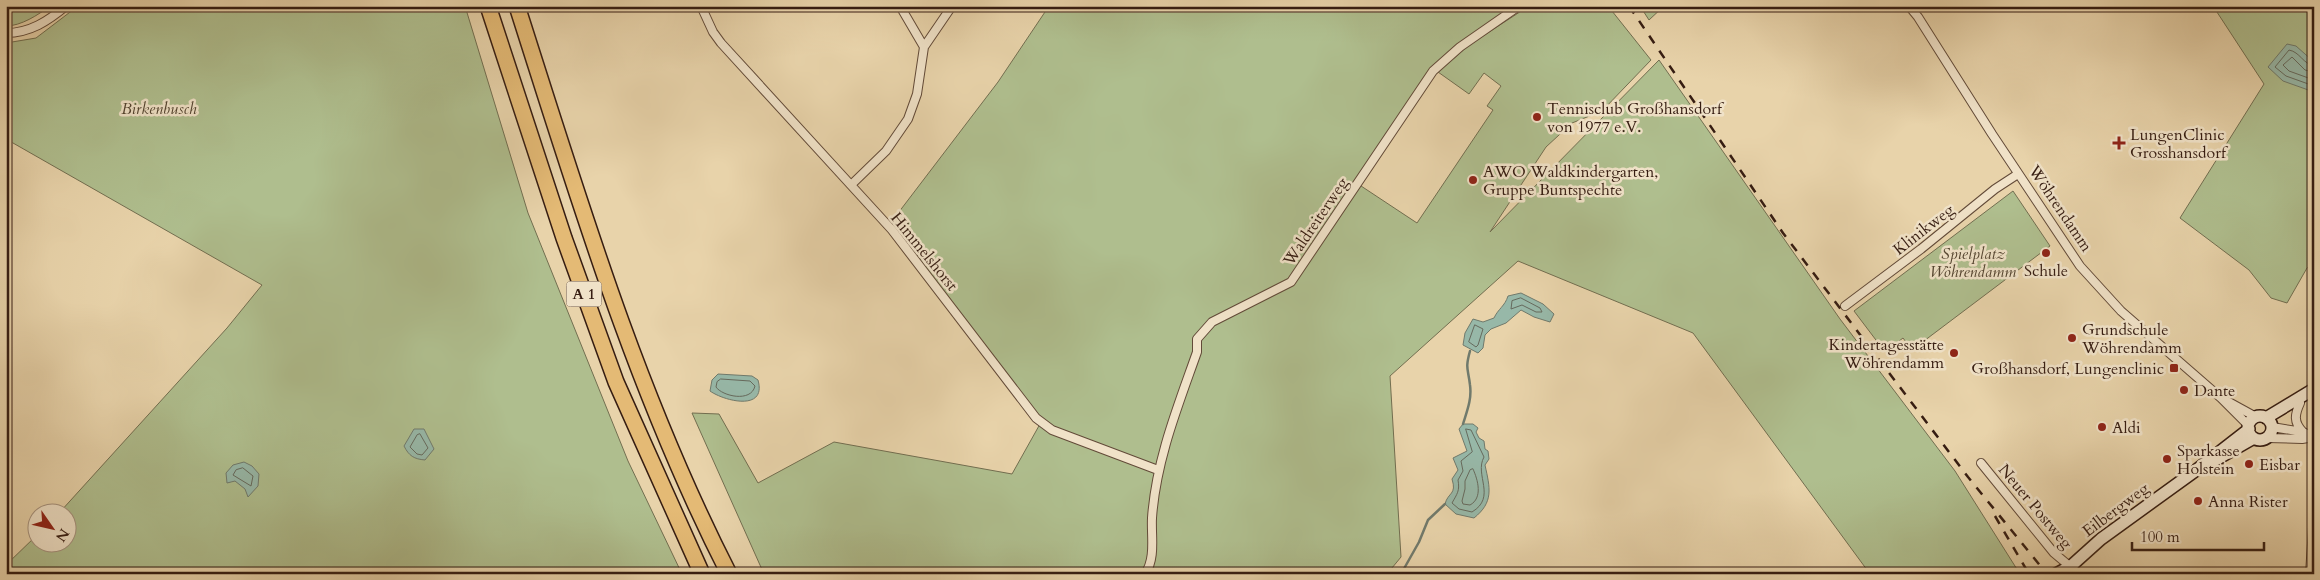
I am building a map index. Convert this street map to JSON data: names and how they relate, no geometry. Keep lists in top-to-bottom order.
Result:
{
  "streets": {
    "highway": ["A 1"],
    "main road": ["Eilbergweg"],
    "street": [
      "Wöhrendamm",
      "Waldreiterweg",
      "Klinikweg",
      "Himmelshorst",
      "Neuer Postweg"
    ]
  },
  "crossings": [
    ["Wöhrendamm", "Klinikweg"],
    ["Wöhrendamm", "Eilbergweg"],
    ["Waldreiterweg", "Himmelshorst"],
    ["Neuer Postweg", "Eilbergweg"]
  ],
  "parks": ["Birkenbusch", "Spielplatz Wöhrendamm"],
  "places": {
    "other": [
      "Tennisclub Großhansdorf von 1977 e.V.",
      "AWO Waldkindergarten, Gruppe Buntspechte",
      "Schule",
      "Grundschule Wöhrendamm",
      "Kindertagesstätte Wöhrendamm",
      "Dante",
      "Aldi",
      "Sparkasse Holstein",
      "Eisbar",
      "Anna Rister"
    ],
    "health": ["LungenClinic Grosshansdorf"],
    "transit": ["Großhansdorf, Lungenclinic"]
  },
  "scale_bar": "100 m",
  "north": "bottom right"
}
